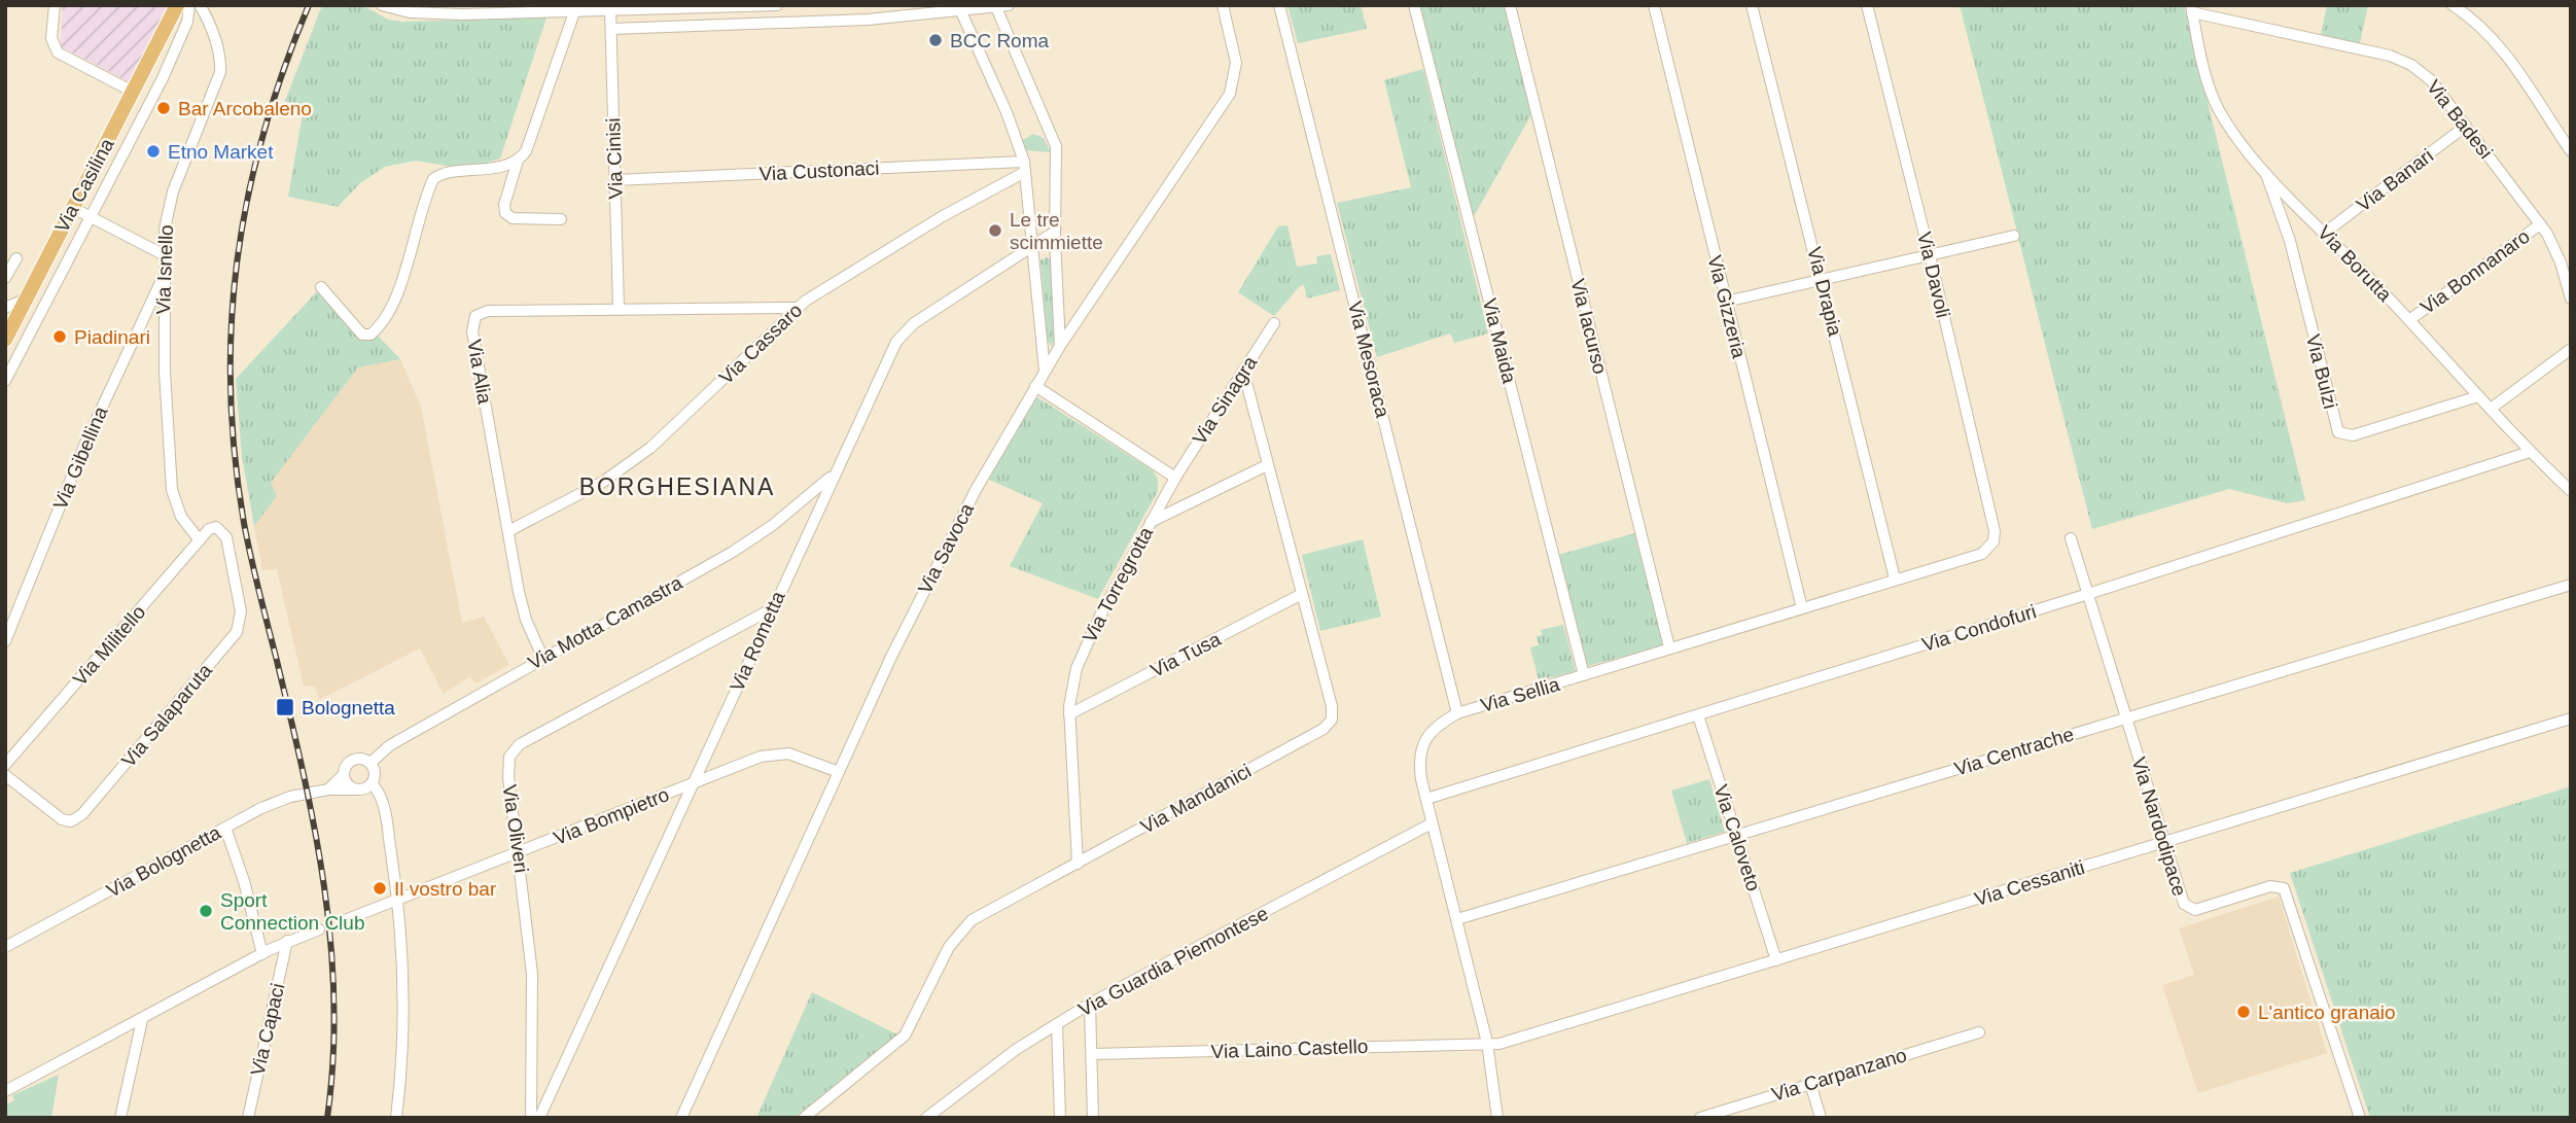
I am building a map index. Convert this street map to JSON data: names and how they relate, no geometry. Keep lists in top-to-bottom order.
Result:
{
  "streets": {
    "main road": ["Via Casilina"],
    "street": [
      "Via Badesi",
      "Via Cinisi",
      "Via Custonaci",
      "Via Banari",
      "Via Borutta",
      "Via Isnello",
      "Via Bonnanaro",
      "Via Davoli",
      "Via Drapia",
      "Via Gizzeria",
      "Via Iacurso",
      "Via Maida",
      "Via Cassaro",
      "Via Mesoraca",
      "Via Alia",
      "Via Bulzi",
      "Via Sinagra",
      "Via Gibellina",
      "Via Savoca",
      "Via Torregrotta",
      "Via Motta Camastra",
      "Via Condofuri",
      "Via Rometta",
      "Via Militello",
      "Via Tusa",
      "Via Sellia",
      "Via Salaparuta",
      "Via Centrache",
      "Via Mandanici",
      "Via Bompietro",
      "Via Nardodipace",
      "Via Oliveri",
      "Via Caloveto",
      "Via Bolognetta",
      "Via Cessaniti",
      "Via Guardia Piemontese",
      "Via Capaci",
      "Via Laino Castello",
      "Via Carpanzano"
    ]
  },
  "crossings": [
    ["Via Badesi", "Via Banari"],
    ["Via Badesi", "Via Borutta"],
    ["Via Badesi", "Via Bonnanaro"],
    ["Via Cinisi", "Via Custonaci"],
    ["Via Cinisi", "Via Alia"],
    ["Via Custonaci", "Via Cassaro"],
    ["Via Banari", "Via Borutta"],
    ["Via Borutta", "Via Bonnanaro"],
    ["Via Borutta", "Via Bulzi"],
    ["Via Borutta", "Via Condofuri"],
    ["Via Isnello", "Via Gibellina"],
    ["Via Isnello", "Via Militello"],
    ["Via Davoli", "Via Sellia"],
    ["Via Drapia", "Via Sellia"],
    ["Via Gizzeria", "Via Sellia"],
    ["Via Iacurso", "Via Sellia"],
    ["Via Maida", "Via Sellia"],
    ["Via Cassaro", "Via Alia"],
    ["Via Mesoraca", "Via Sellia"],
    ["Via Alia", "Via Motta Camastra"],
    ["Via Sinagra", "Via Torregrotta"],
    ["Via Sinagra", "Via Mandanici"],
    ["Via Savoca", "Via Bompietro"],
    ["Via Torregrotta", "Via Tusa"],
    ["Via Torregrotta", "Via Mandanici"],
    ["Via Motta Camastra", "Via Rometta"],
    ["Via Motta Camastra", "Via Bolognetta"],
    ["Via Condofuri", "Via Sellia"],
    ["Via Condofuri", "Via Nardodipace"],
    ["Via Condofuri", "Via Caloveto"],
    ["Via Rometta", "Via Bompietro"],
    ["Via Rometta", "Via Oliveri"],
    ["Via Militello", "Via Salaparuta"],
    ["Via Tusa", "Via Mandanici"],
    ["Via Sellia", "Via Centrache"],
    ["Via Sellia", "Via Cessaniti"],
    ["Via Sellia", "Via Guardia Piemontese"],
    ["Via Sellia", "Via Laino Castello"],
    ["Via Centrache", "Via Nardodipace"],
    ["Via Centrache", "Via Caloveto"],
    ["Via Bompietro", "Via Oliveri"],
    ["Via Nardodipace", "Via Cessaniti"],
    ["Via Caloveto", "Via Cessaniti"],
    ["Via Cessaniti", "Via Laino Castello"]
  ],
  "districts": ["BORGHESIANA"],
  "places": {
    "other": [
      "BCC Roma",
      "Bar Arcobaleno",
      "Etno Market",
      "Le tre scimmiette",
      "Piadinari",
      "Il vostro bar",
      "Sport Connection Club",
      "L'antico granaio"
    ],
    "transit": ["Bolognetta"]
  }
}
